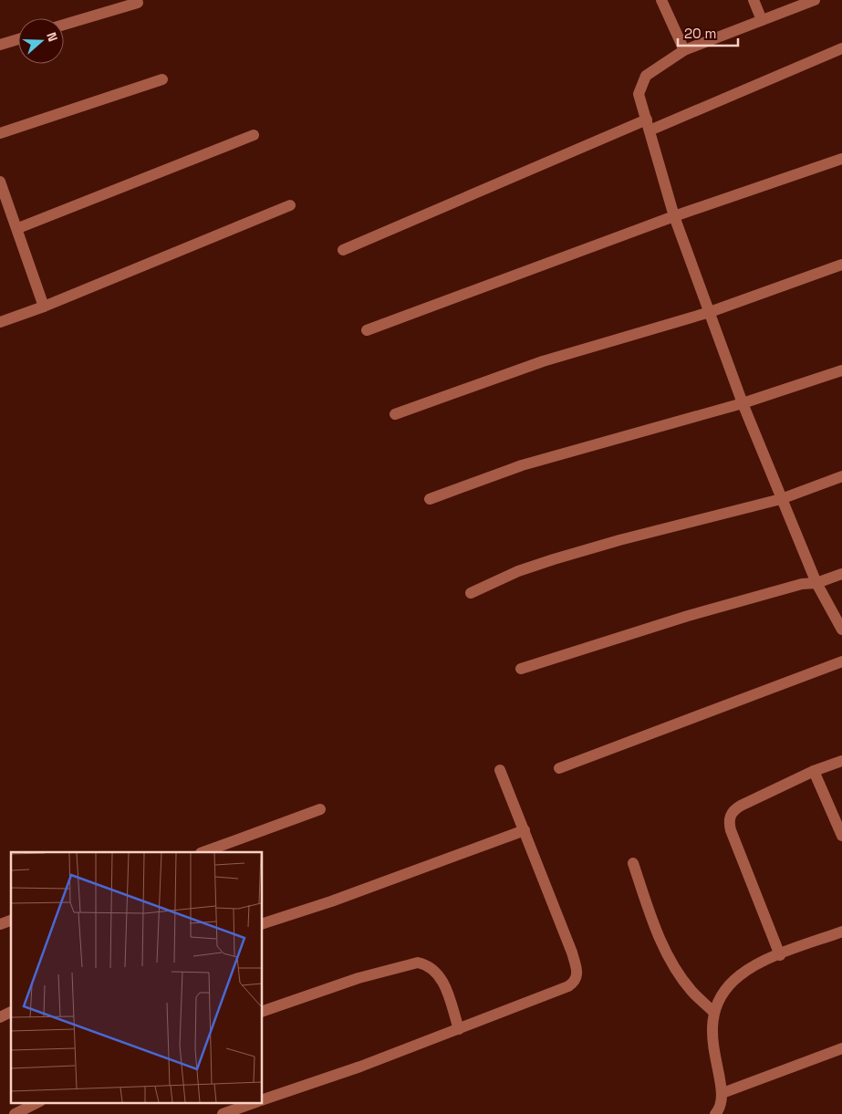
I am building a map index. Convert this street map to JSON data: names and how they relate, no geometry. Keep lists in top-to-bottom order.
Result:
{
  "scale_bar": "20 m",
  "north": "right"
}
